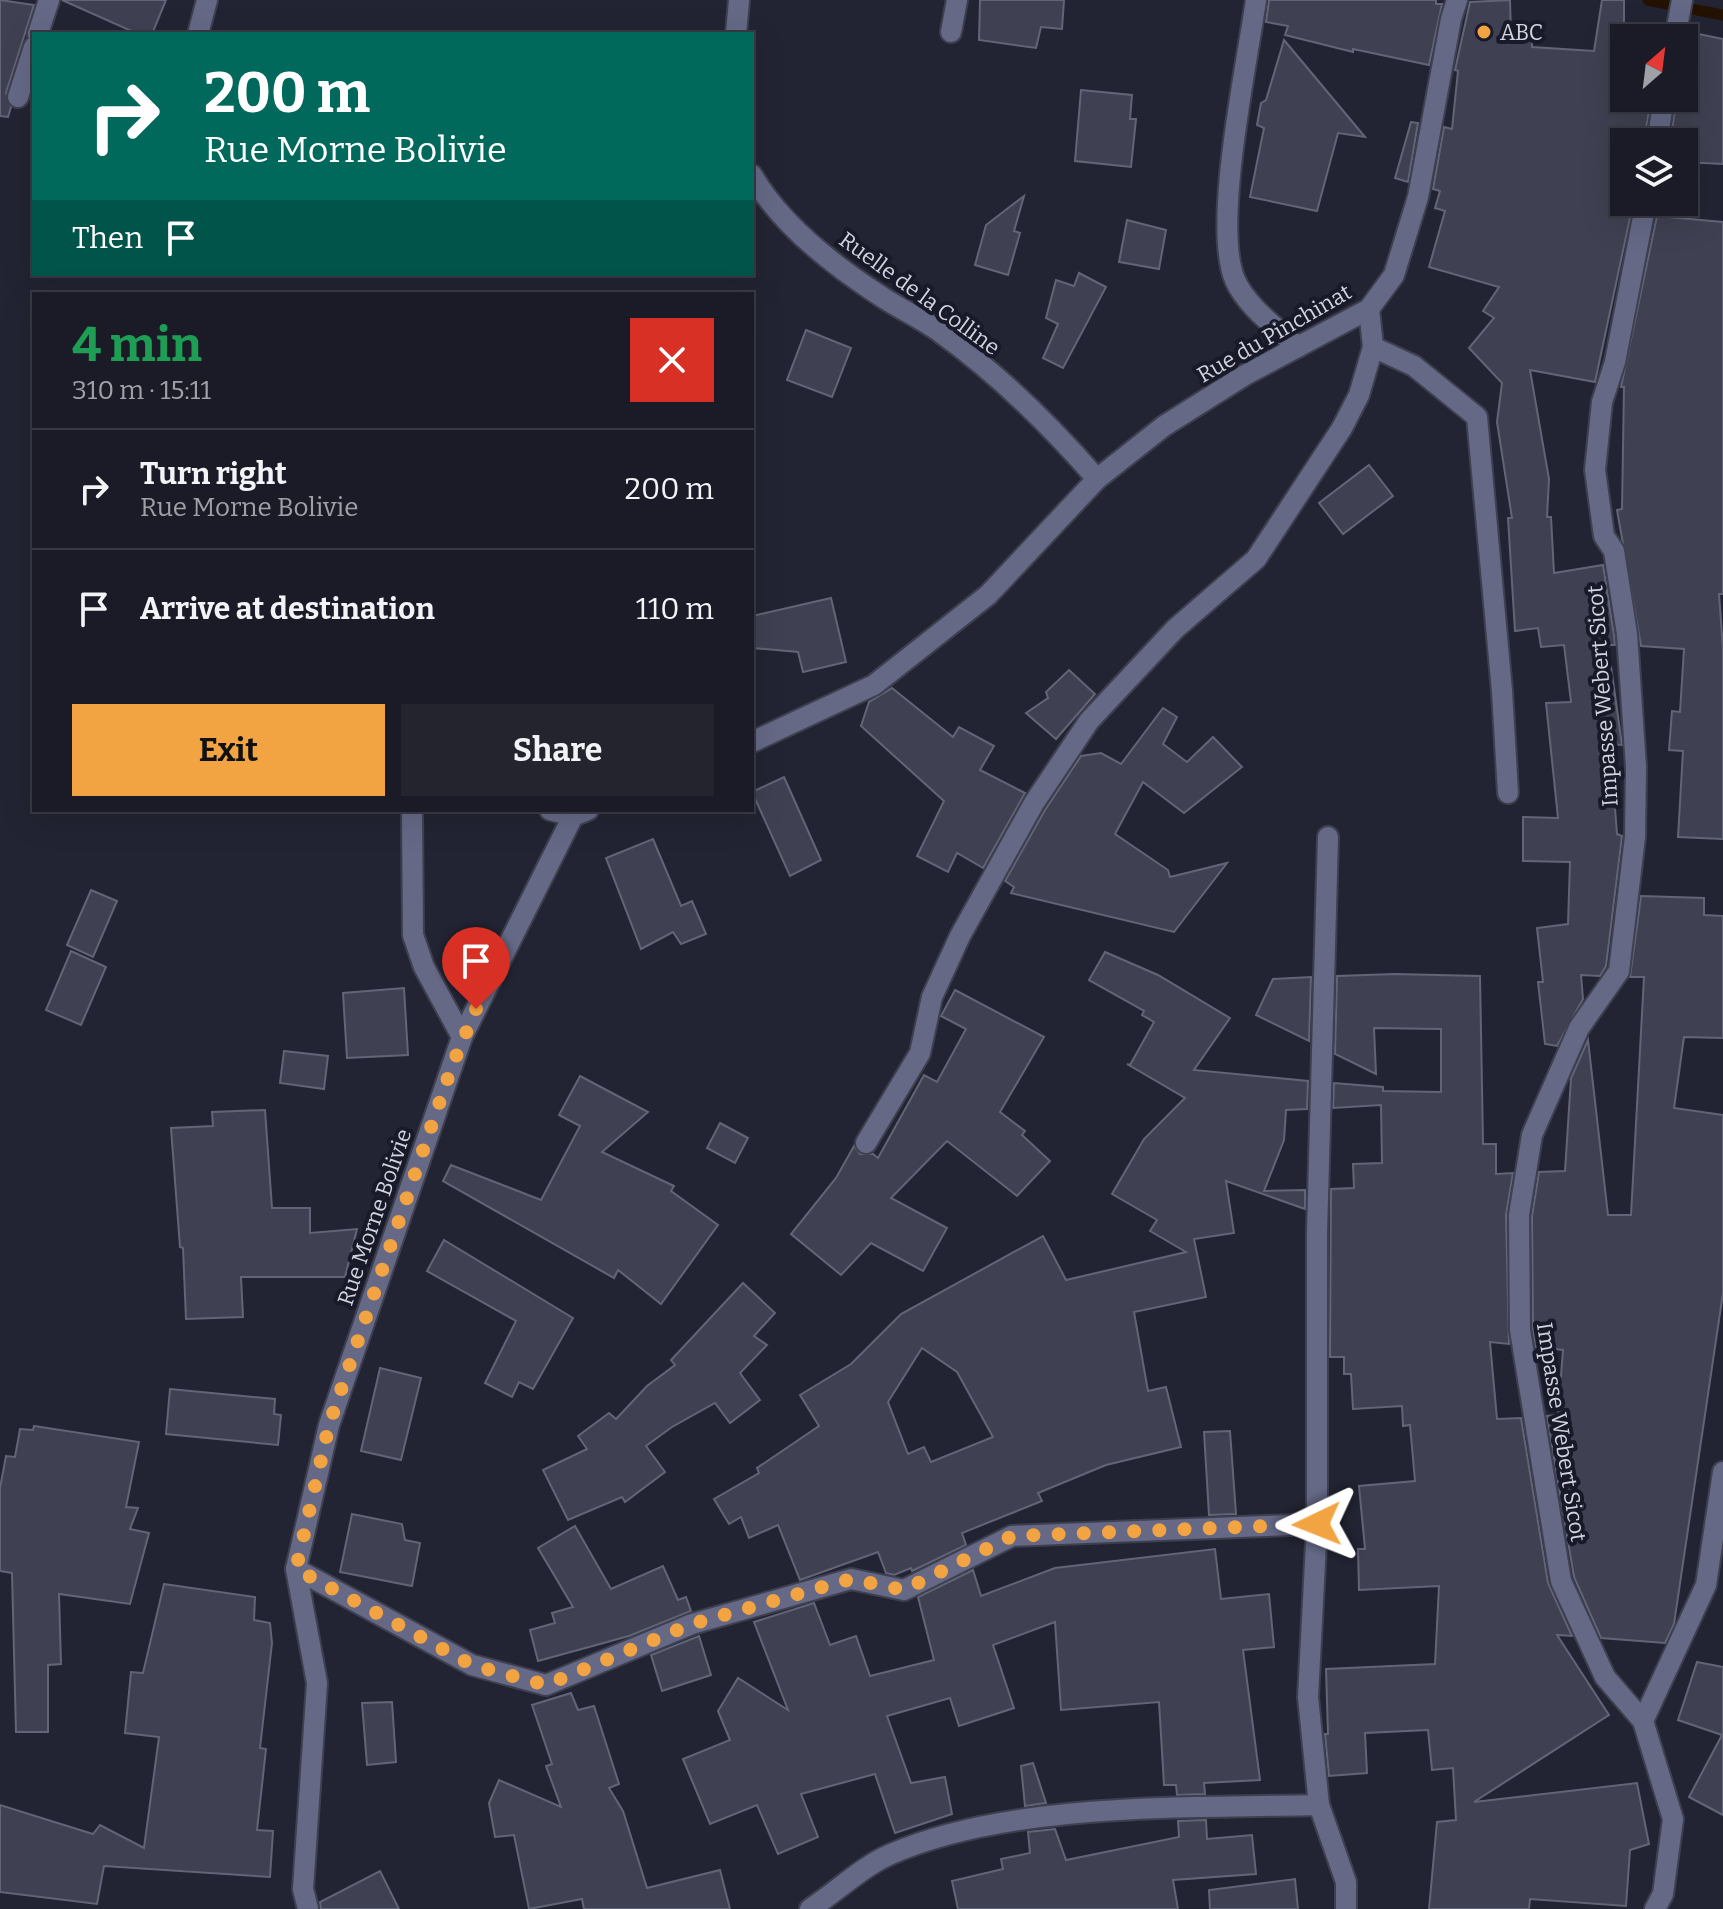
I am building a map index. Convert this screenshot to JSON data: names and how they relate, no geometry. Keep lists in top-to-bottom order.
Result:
{
  "streets": {
    "street": [
      "Ruelle de la Colline",
      "Rue du Pinchinat",
      "Impasse Webert Sicot",
      "Rue Morne Bolivie"
    ]
  },
  "crossings": [
    ["Ruelle de la Colline", "Rue du Pinchinat"]
  ],
  "places": ["ABC"],
  "north": "top right",
  "page": {
    "turn": ["200 m", "Rue Morne Bolivie"],
    "then": "Then",
    "heading": ["4 min", "310 m · 15:11"],
    "list": [
      {
        "name": "Turn right",
        "note": "Rue Morne Bolivie",
        "value": "200 m"
      },
      {
        "name": "Arrive at destination",
        "value": "110 m"
      }
    ],
    "buttons": ["Exit", "Share"]
  }
}
